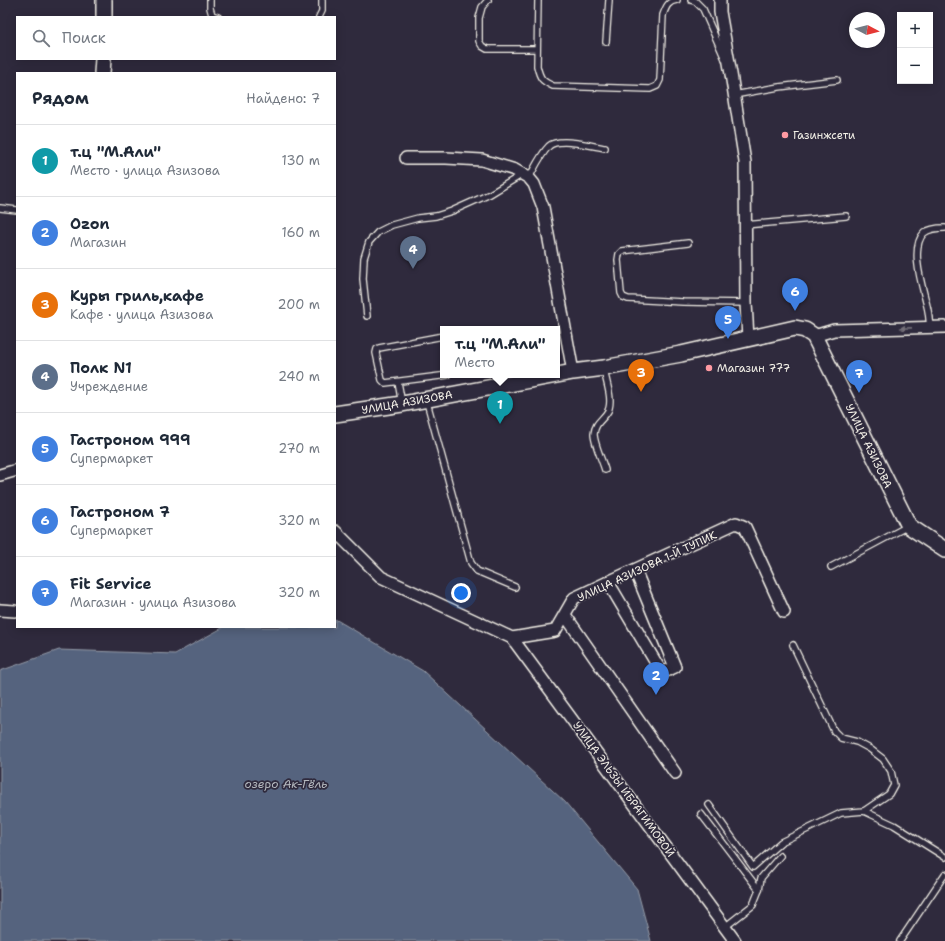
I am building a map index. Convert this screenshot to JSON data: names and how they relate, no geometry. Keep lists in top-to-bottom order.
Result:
{
  "streets": {
    "main road": ["УЛИЦА АЗИЗОВА"],
    "street": ["УЛИЦА АЗИЗОВА 1-Й ТУПИК", "УЛИЦА ЭЛЬЗЫ ИБРАГИМОВОЙ"]
  },
  "crossings": [
    ["УЛИЦА АЗИЗОВА 1-Й ТУПИК", "УЛИЦА ЭЛЬЗЫ ИБРАГИМОВОЙ"]
  ],
  "water": ["озеро Ак-Гёль"],
  "places": ["Газинжсети", "Магазин 777"],
  "north": "right",
  "page": {
    "map_buttons": ["+", "−"],
    "search": "Поиск",
    "heading": ["Рядом", "Найдено: 7"],
    "list": [
      {
        "mark": "1",
        "name": "т.ц \"М.Али\"",
        "note": "Место · улица Азизова",
        "value": "130 m"
      },
      {
        "mark": "2",
        "name": "Ozon",
        "note": "Магазин",
        "value": "160 m"
      },
      {
        "mark": "3",
        "name": "Куры гриль,кафе",
        "note": "Кафе · улица Азизова",
        "value": "200 m"
      },
      {
        "mark": "4",
        "name": "Полк N1",
        "note": "Учреждение",
        "value": "240 m"
      },
      {
        "mark": "5",
        "name": "Гастроном 999",
        "note": "Супермаркет",
        "value": "270 m"
      },
      {
        "mark": "6",
        "name": "Гастроном 7",
        "note": "Супермаркет",
        "value": "320 m"
      },
      {
        "mark": "7",
        "name": "Fit Service",
        "note": "Магазин · улица Азизова",
        "value": "320 m"
      }
    ],
    "pins": [
      "4",
      "6",
      "5",
      "3",
      "7",
      "1",
      "2"
    ],
    "popup": ["т.ц \"М.Али\"", "Место"]
  }
}
